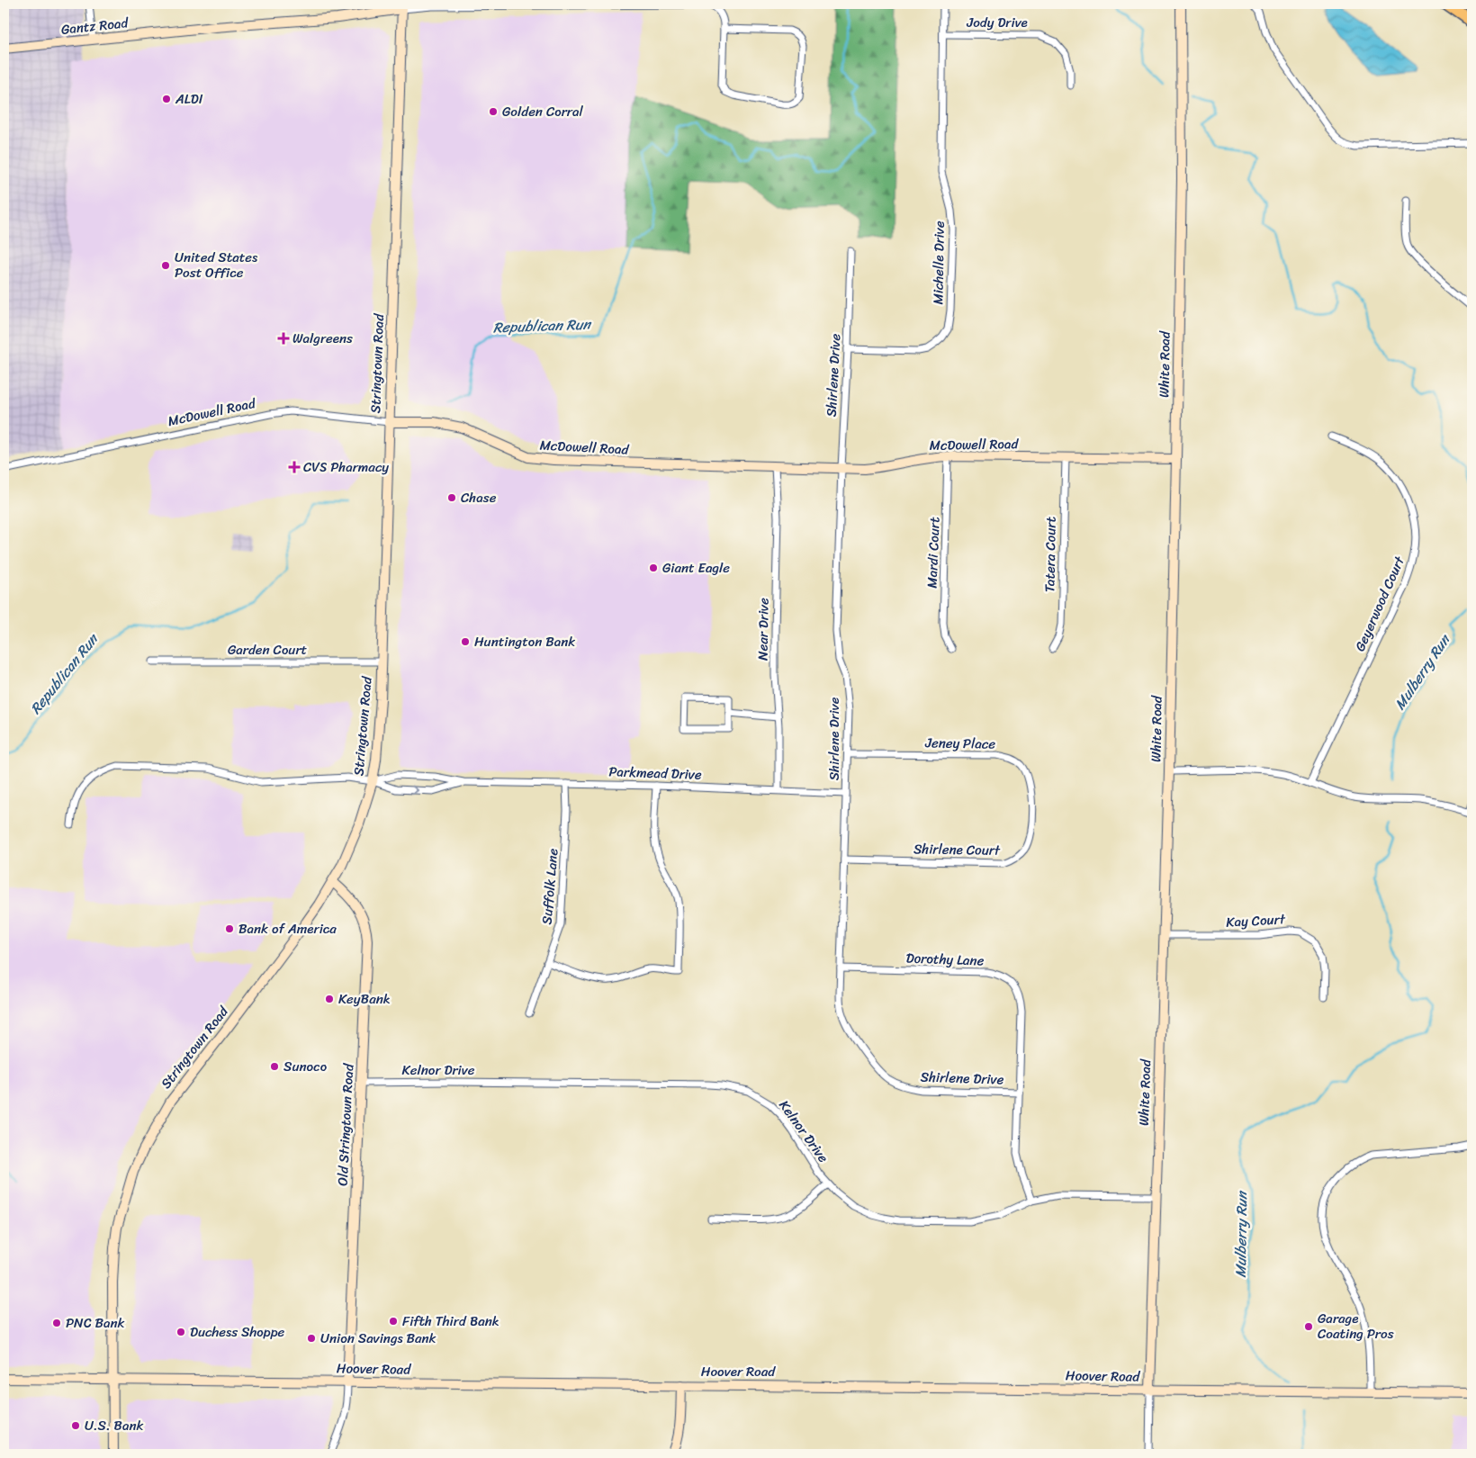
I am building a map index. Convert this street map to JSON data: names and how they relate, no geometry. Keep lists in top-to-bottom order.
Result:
{
  "streets": {
    "main road": [
      "Gantz Road",
      "Stringtown Road",
      "White Road",
      "McDowell Road",
      "Old Stringtown Road",
      "Hoover Road"
    ],
    "street": [
      "Jody Drive",
      "Michelle Drive",
      "Shirlene Drive",
      "Mardi Court",
      "Tatera Court",
      "Geyerwood Court",
      "Near Drive",
      "Garden Court",
      "Jeney Place",
      "Parkmead Drive",
      "Shirlene Court",
      "Suffolk Lane",
      "Kay Court",
      "Dorothy Lane",
      "Kelnor Drive"
    ]
  },
  "crossings": [
    ["Jody Drive", "Michelle Drive"],
    ["Gantz Road", "Stringtown Road"],
    ["Michelle Drive", "Shirlene Drive"],
    ["Stringtown Road", "McDowell Road"],
    ["Stringtown Road", "Garden Court"],
    ["Stringtown Road", "Parkmead Drive"],
    ["Stringtown Road", "Old Stringtown Road"],
    ["Stringtown Road", "Hoover Road"],
    ["White Road", "McDowell Road"],
    ["White Road", "Kay Court"],
    ["White Road", "Kelnor Drive"],
    ["White Road", "Hoover Road"],
    ["Shirlene Drive", "McDowell Road"],
    ["Shirlene Drive", "Jeney Place"],
    ["Shirlene Drive", "Parkmead Drive"],
    ["Shirlene Drive", "Shirlene Court"],
    ["Shirlene Drive", "Dorothy Lane"],
    ["McDowell Road", "Mardi Court"],
    ["McDowell Road", "Tatera Court"],
    ["McDowell Road", "Near Drive"],
    ["Near Drive", "Parkmead Drive"],
    ["Jeney Place", "Shirlene Court"],
    ["Parkmead Drive", "Suffolk Lane"],
    ["Dorothy Lane", "Kelnor Drive"],
    ["Kelnor Drive", "Old Stringtown Road"],
    ["Old Stringtown Road", "Hoover Road"]
  ],
  "water": ["Republican Run", "Mulberry Run"],
  "places": {
    "other": [
      "ALDI",
      "Golden Corral",
      "United States Post Office",
      "Chase",
      "Giant Eagle",
      "Huntington Bank",
      "Bank of America",
      "KeyBank",
      "Sunoco",
      "Fifth Third Bank",
      "PNC Bank",
      "Garage Coating Pros",
      "Duchess Shoppe",
      "Union Savings Bank",
      "U.S. Bank"
    ],
    "health": ["Walgreens", "CVS Pharmacy"]
  }
}
